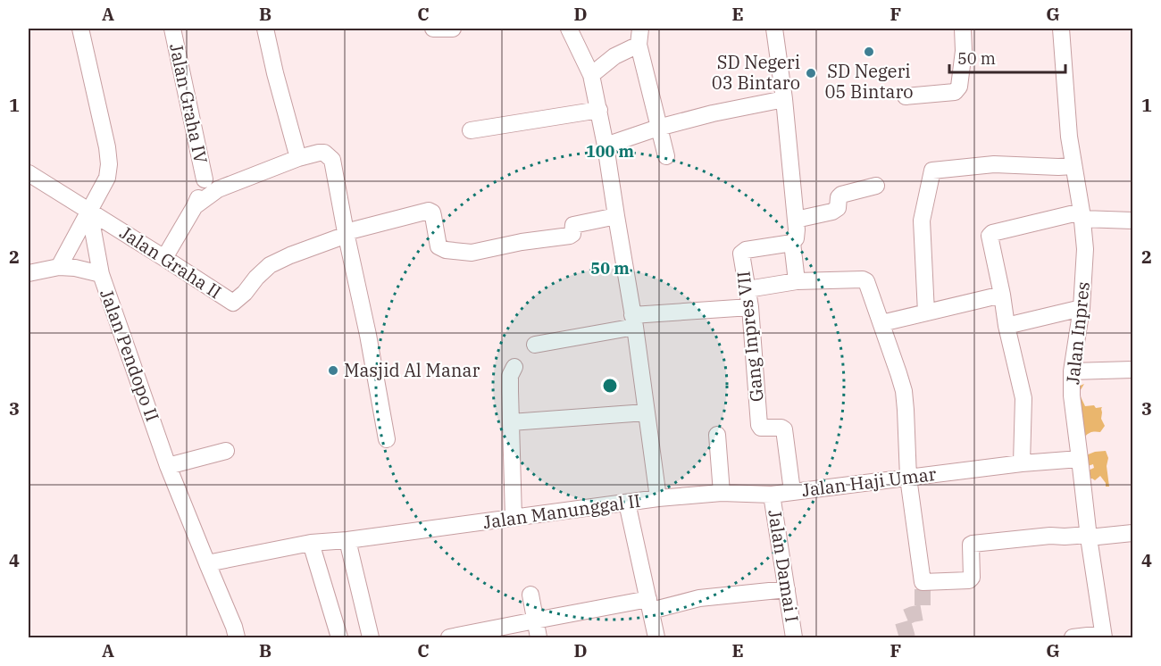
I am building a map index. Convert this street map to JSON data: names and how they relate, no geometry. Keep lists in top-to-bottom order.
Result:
{
  "streets": {
    "street": [
      "Jalan Graha IV",
      "Jalan Graha II",
      "Jalan Inpres",
      "Gang Inpres VII",
      "Jalan Pendopo II",
      "Jalan Haji Umar",
      "Jalan Manunggal II",
      "Jalan Damai I"
    ]
  },
  "crossings": [
    ["Jalan Graha II", "Jalan Pendopo II"],
    ["Jalan Inpres", "Jalan Haji Umar"],
    ["Gang Inpres VII", "Jalan Haji Umar"],
    ["Jalan Pendopo II", "Jalan Manunggal II"],
    ["Jalan Haji Umar", "Jalan Manunggal II"],
    ["Jalan Haji Umar", "Jalan Damai I"]
  ],
  "places": ["SD Negeri 05 Bintaro", "SD Negeri 03 Bintaro", "Masjid Al Manar"],
  "scale_bar": "50 m",
  "grid": {
    "columns": [
      "A",
      "B",
      "C",
      "D",
      "E",
      "F",
      "G"
    ],
    "rows": [
      "1",
      "2",
      "3",
      "4"
    ]
  },
  "rings": ["100 m", "50 m"]
}
